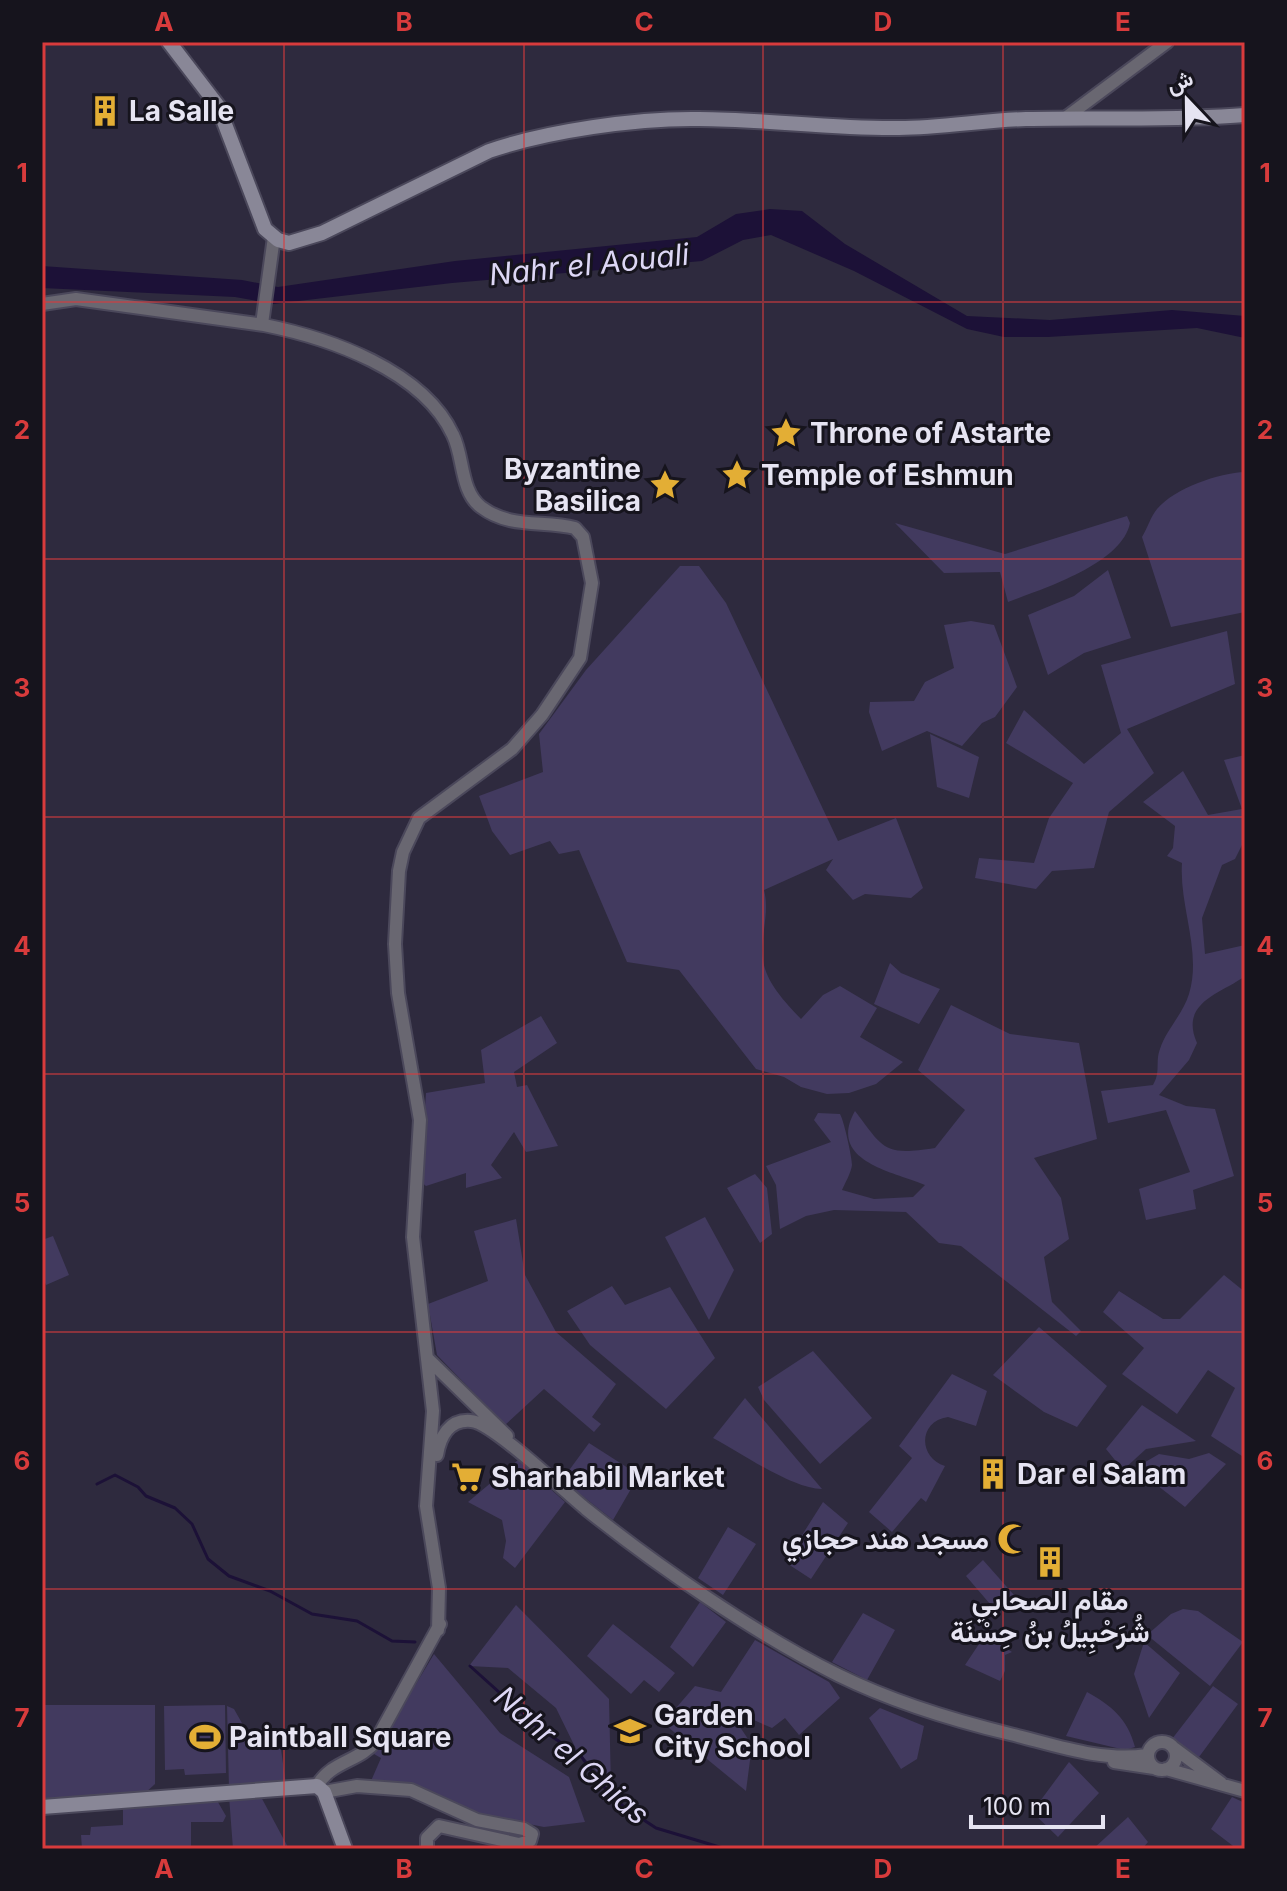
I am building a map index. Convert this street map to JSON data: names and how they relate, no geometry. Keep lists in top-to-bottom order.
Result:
{
  "water": ["Nahr el Aouali", "Nahr el Ghias"],
  "places": {
    "building": ["La Salle", "Dar el Salam", "مقام الصحابي شُرَحْبِيلُ بنُ حِسْنَة"],
    "place": ["Throne of Astarte", "Temple of Eshmun", "Byzantine Basilica"],
    "supermarket": ["Sharhabil Market"],
    "mosque": ["مسجد هند حجازي"],
    "school or university": ["Garden City School"],
    "sports": ["Paintball Square"]
  },
  "scale_bar": "100 m",
  "north": "top",
  "grid": {
    "columns": [
      "A",
      "B",
      "C",
      "D",
      "E"
    ],
    "rows": [
      "1",
      "2",
      "3",
      "4",
      "5",
      "6",
      "7"
    ]
  }
}
